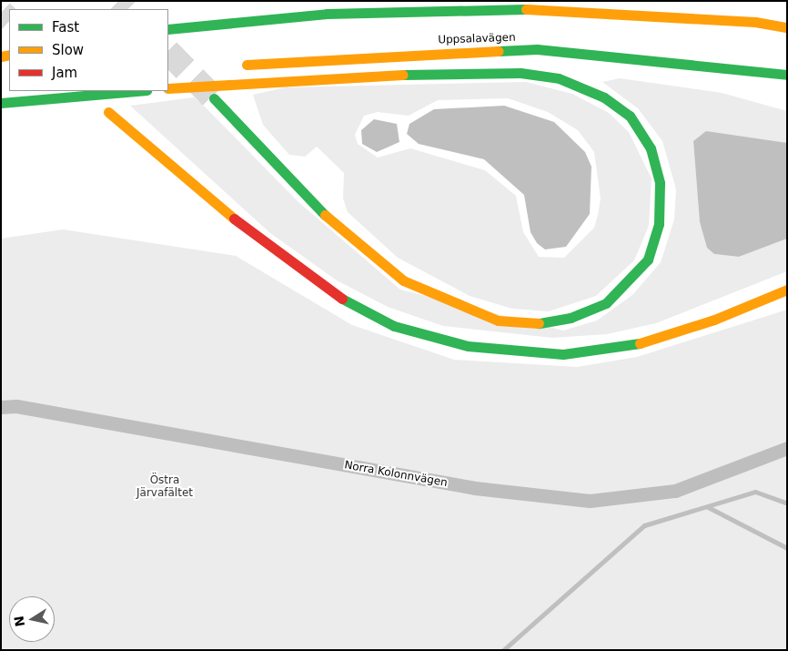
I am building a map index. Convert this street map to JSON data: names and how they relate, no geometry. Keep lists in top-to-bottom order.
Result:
{
  "streets": {
    "highway": ["Uppsalavägen"],
    "street": ["Norra Kolonnvägen"]
  },
  "parks": ["Östra Järvafältet"],
  "legend": ["Fast", "Slow", "Jam"],
  "north": "left"
}
